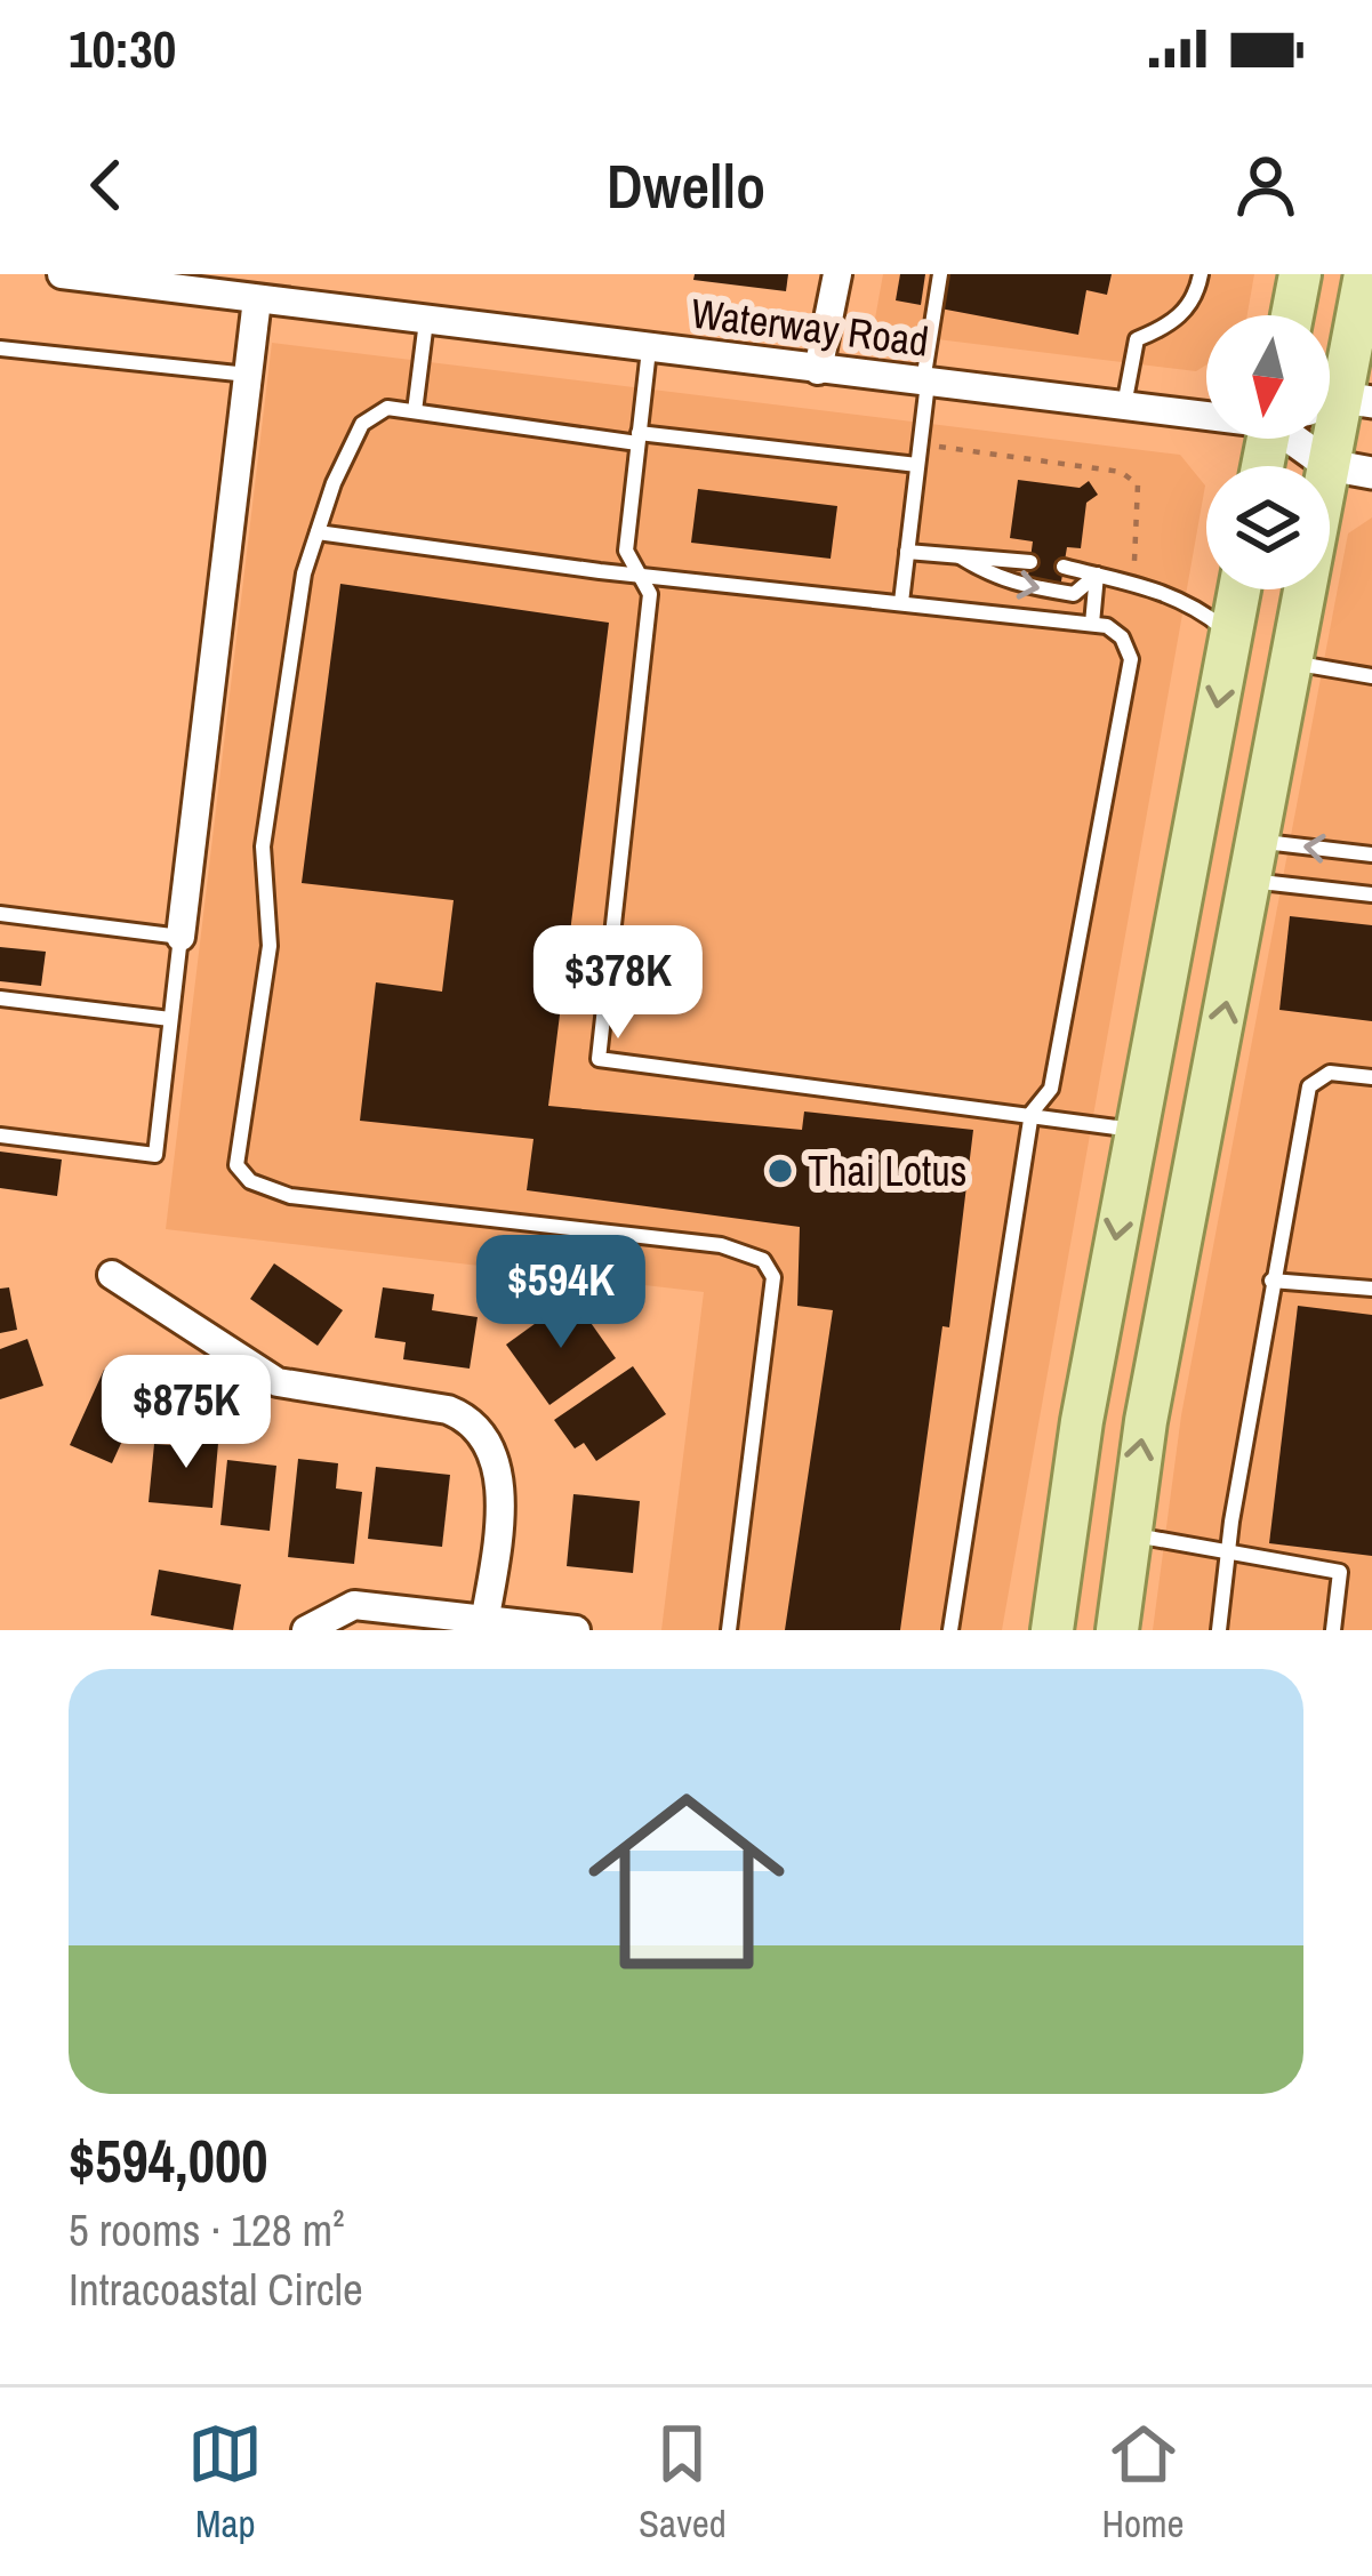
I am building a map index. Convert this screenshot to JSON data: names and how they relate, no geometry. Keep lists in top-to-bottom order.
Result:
{
  "streets": {
    "street": ["Waterway Road"]
  },
  "places": ["Thai Lotus"],
  "north": "bottom",
  "page": {
    "status": "10:30",
    "header": "Dwello",
    "price": ["$378K", "$594K", "$875K"],
    "list": [
      {
        "name": "$594,000",
        "note": "5 rooms · 128 m² · Intracoastal Circle"
      }
    ],
    "tabs": ["Map", "Saved", "Home"]
  }
}
